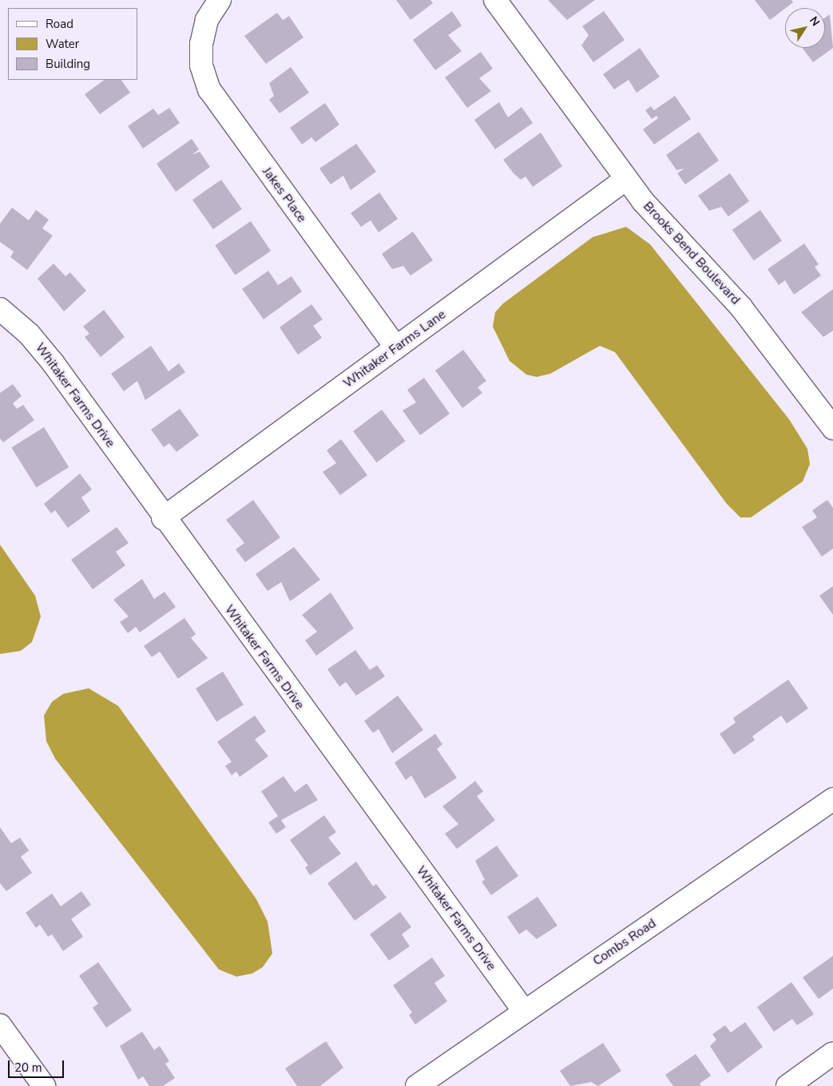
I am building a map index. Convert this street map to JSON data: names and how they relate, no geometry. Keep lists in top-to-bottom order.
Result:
{
  "streets": {
    "street": [
      "Jakes Place",
      "Brooks Bend Boulevard",
      "Whitaker Farms Lane",
      "Whitaker Farms Drive",
      "Combs Road"
    ]
  },
  "crossings": [
    ["Jakes Place", "Whitaker Farms Lane"],
    ["Brooks Bend Boulevard", "Whitaker Farms Lane"],
    ["Whitaker Farms Lane", "Whitaker Farms Drive"],
    ["Whitaker Farms Drive", "Combs Road"]
  ],
  "legend": ["Road", "Water", "Building"],
  "scale_bar": "20 m",
  "north": "top right"
}
